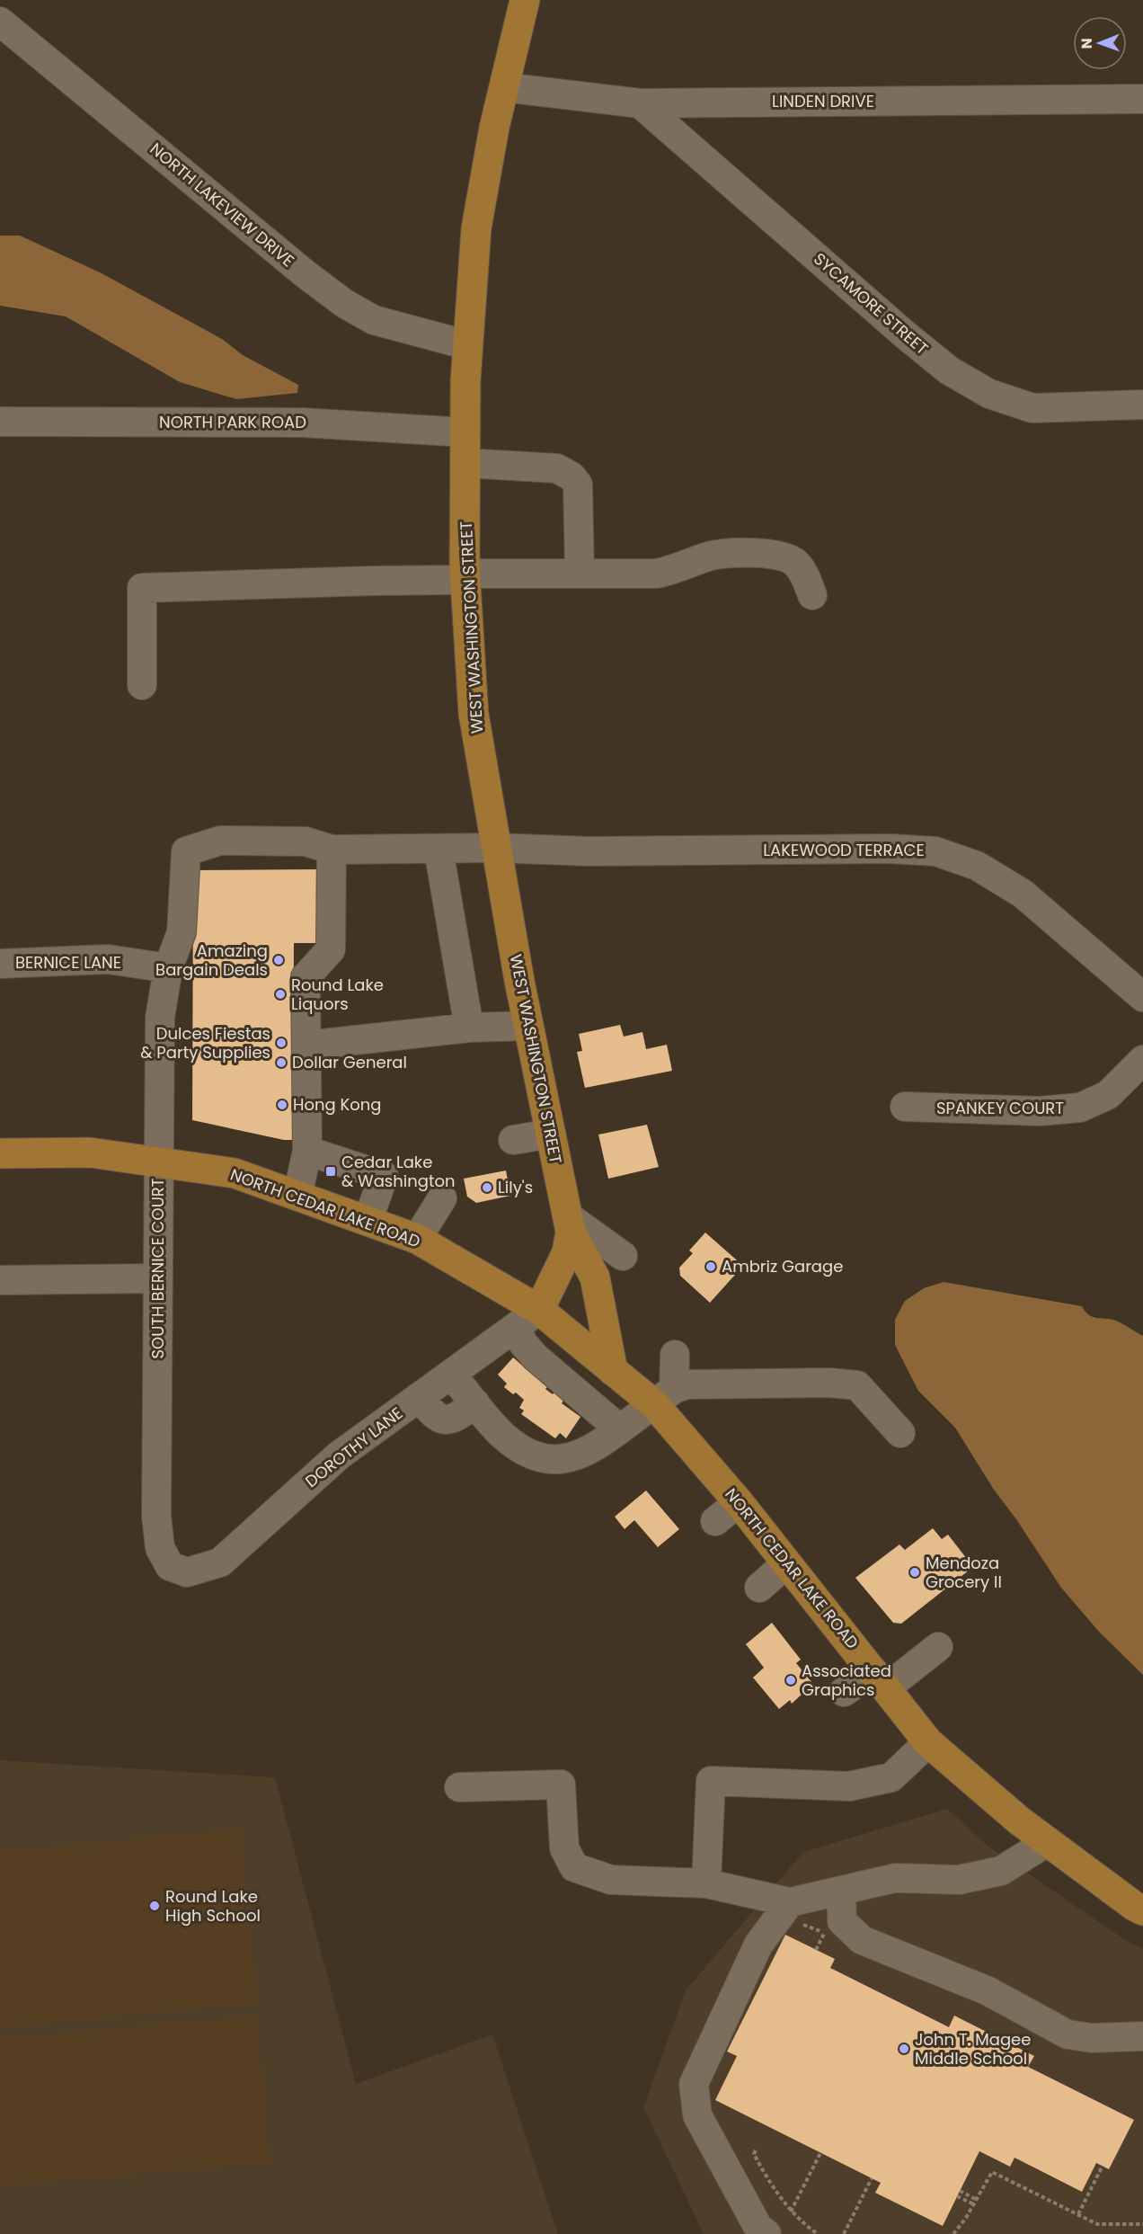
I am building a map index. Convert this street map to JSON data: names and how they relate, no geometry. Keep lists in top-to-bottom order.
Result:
{
  "streets": {
    "main road": ["WEST WASHINGTON STREET", "NORTH CEDAR LAKE ROAD"],
    "street": [
      "LINDEN DRIVE",
      "NORTH LAKEVIEW DRIVE",
      "SYCAMORE STREET",
      "NORTH PARK ROAD",
      "LAKEWOOD TERRACE",
      "BERNICE LANE",
      "SPANKEY COURT",
      "SOUTH BERNICE COURT",
      "DOROTHY LANE"
    ]
  },
  "crossings": [
    ["LINDEN DRIVE", "SYCAMORE STREET"],
    ["LINDEN DRIVE", "WEST WASHINGTON STREET"],
    ["NORTH LAKEVIEW DRIVE", "WEST WASHINGTON STREET"],
    ["NORTH PARK ROAD", "WEST WASHINGTON STREET"],
    ["WEST WASHINGTON STREET", "LAKEWOOD TERRACE"],
    ["WEST WASHINGTON STREET", "NORTH CEDAR LAKE ROAD"],
    ["WEST WASHINGTON STREET", "DOROTHY LANE"],
    ["LAKEWOOD TERRACE", "SOUTH BERNICE COURT"],
    ["BERNICE LANE", "SOUTH BERNICE COURT"],
    ["NORTH CEDAR LAKE ROAD", "SOUTH BERNICE COURT"],
    ["NORTH CEDAR LAKE ROAD", "DOROTHY LANE"],
    ["SOUTH BERNICE COURT", "DOROTHY LANE"]
  ],
  "places": {
    "other": [
      "Amazing Bargain Deals",
      "Round Lake Liquors",
      "Dulces Fiestas & Party Supplies",
      "Dollar General",
      "Hong Kong",
      "Lily's",
      "Ambriz Garage",
      "Mendoza Grocery II",
      "Associated Graphics",
      "Round Lake High School",
      "John T. Magee Middle School"
    ],
    "transit": ["Cedar Lake & Washington"]
  },
  "north": "left"
}
